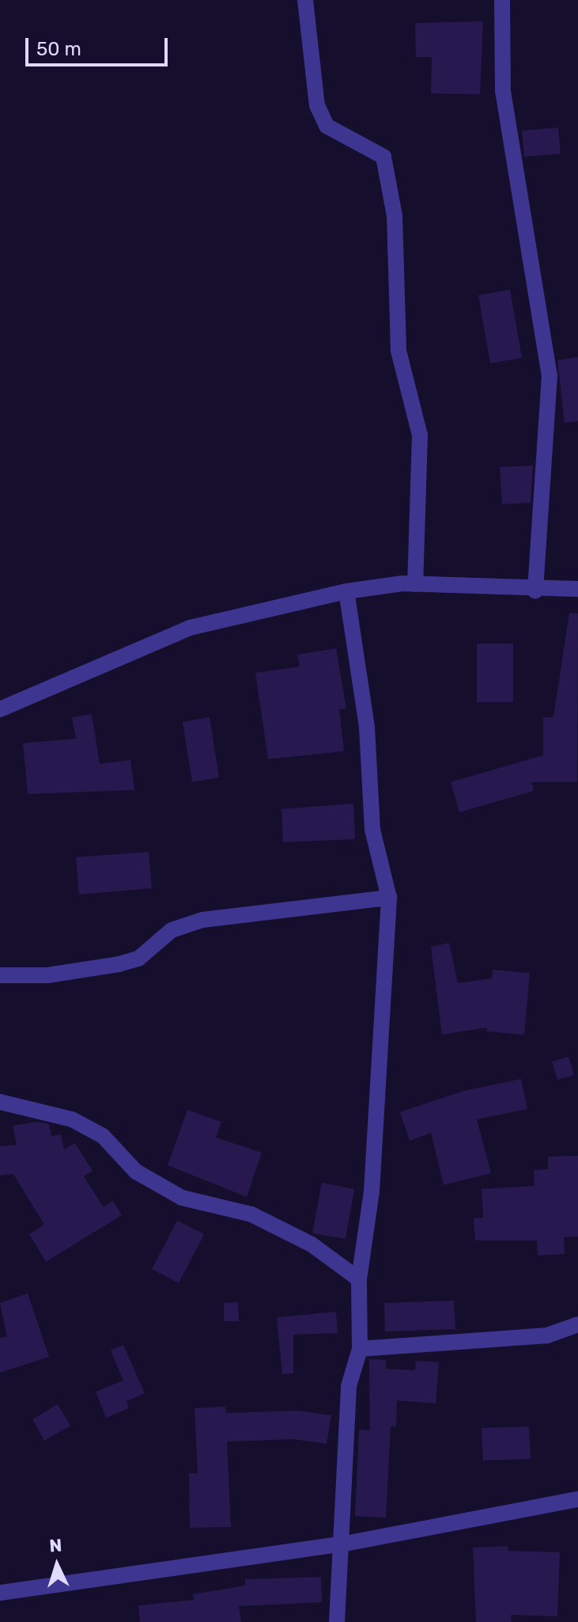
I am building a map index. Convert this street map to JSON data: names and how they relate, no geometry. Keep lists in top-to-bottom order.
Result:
{
  "scale_bar": "50 m",
  "north": "top"
}
